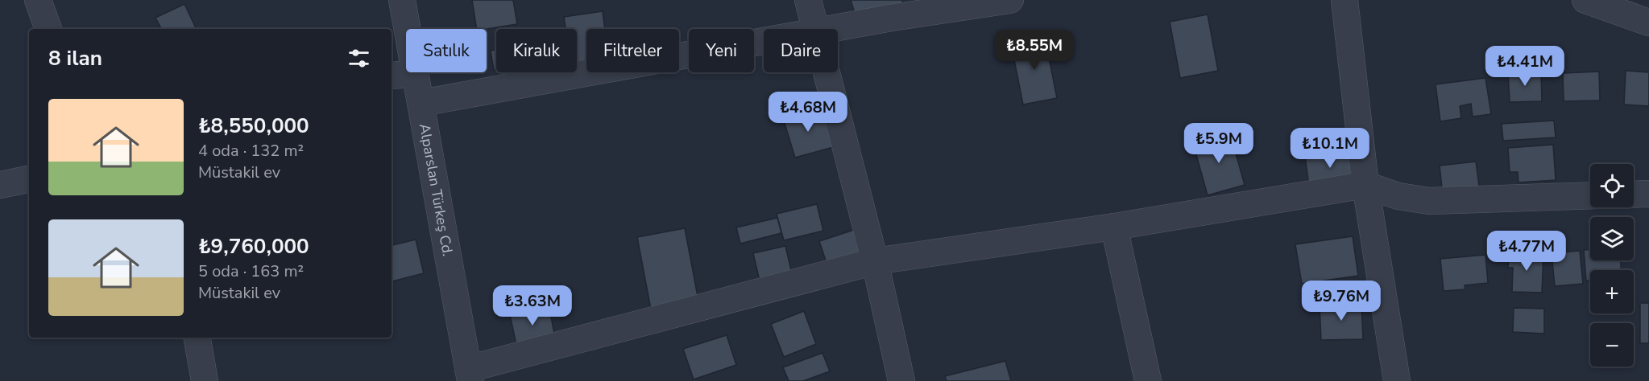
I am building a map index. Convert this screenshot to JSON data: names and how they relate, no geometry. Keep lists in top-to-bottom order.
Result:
{
  "streets": {
    "street": ["Alparslan Türkeş Cd."]
  },
  "page": {
    "chip": [
      "Satılık",
      "Kiralık",
      "Filtreler",
      "Yeni",
      "Daire"
    ],
    "heading": "8 ilan",
    "price": [
      "₺8.55M",
      "₺4.41M",
      "₺4.68M",
      "₺5.9M",
      "₺10.1M",
      "₺4.77M",
      "₺9.76M",
      "₺3.63M"
    ],
    "list": [
      {
        "name": "₺8,550,000",
        "note": "4 oda · 132 m² · Müstakil ev"
      },
      {
        "name": "₺9,760,000",
        "note": "5 oda · 163 m² · Müstakil ev"
      }
    ],
    "map_buttons": ["+", "−"]
  }
}
